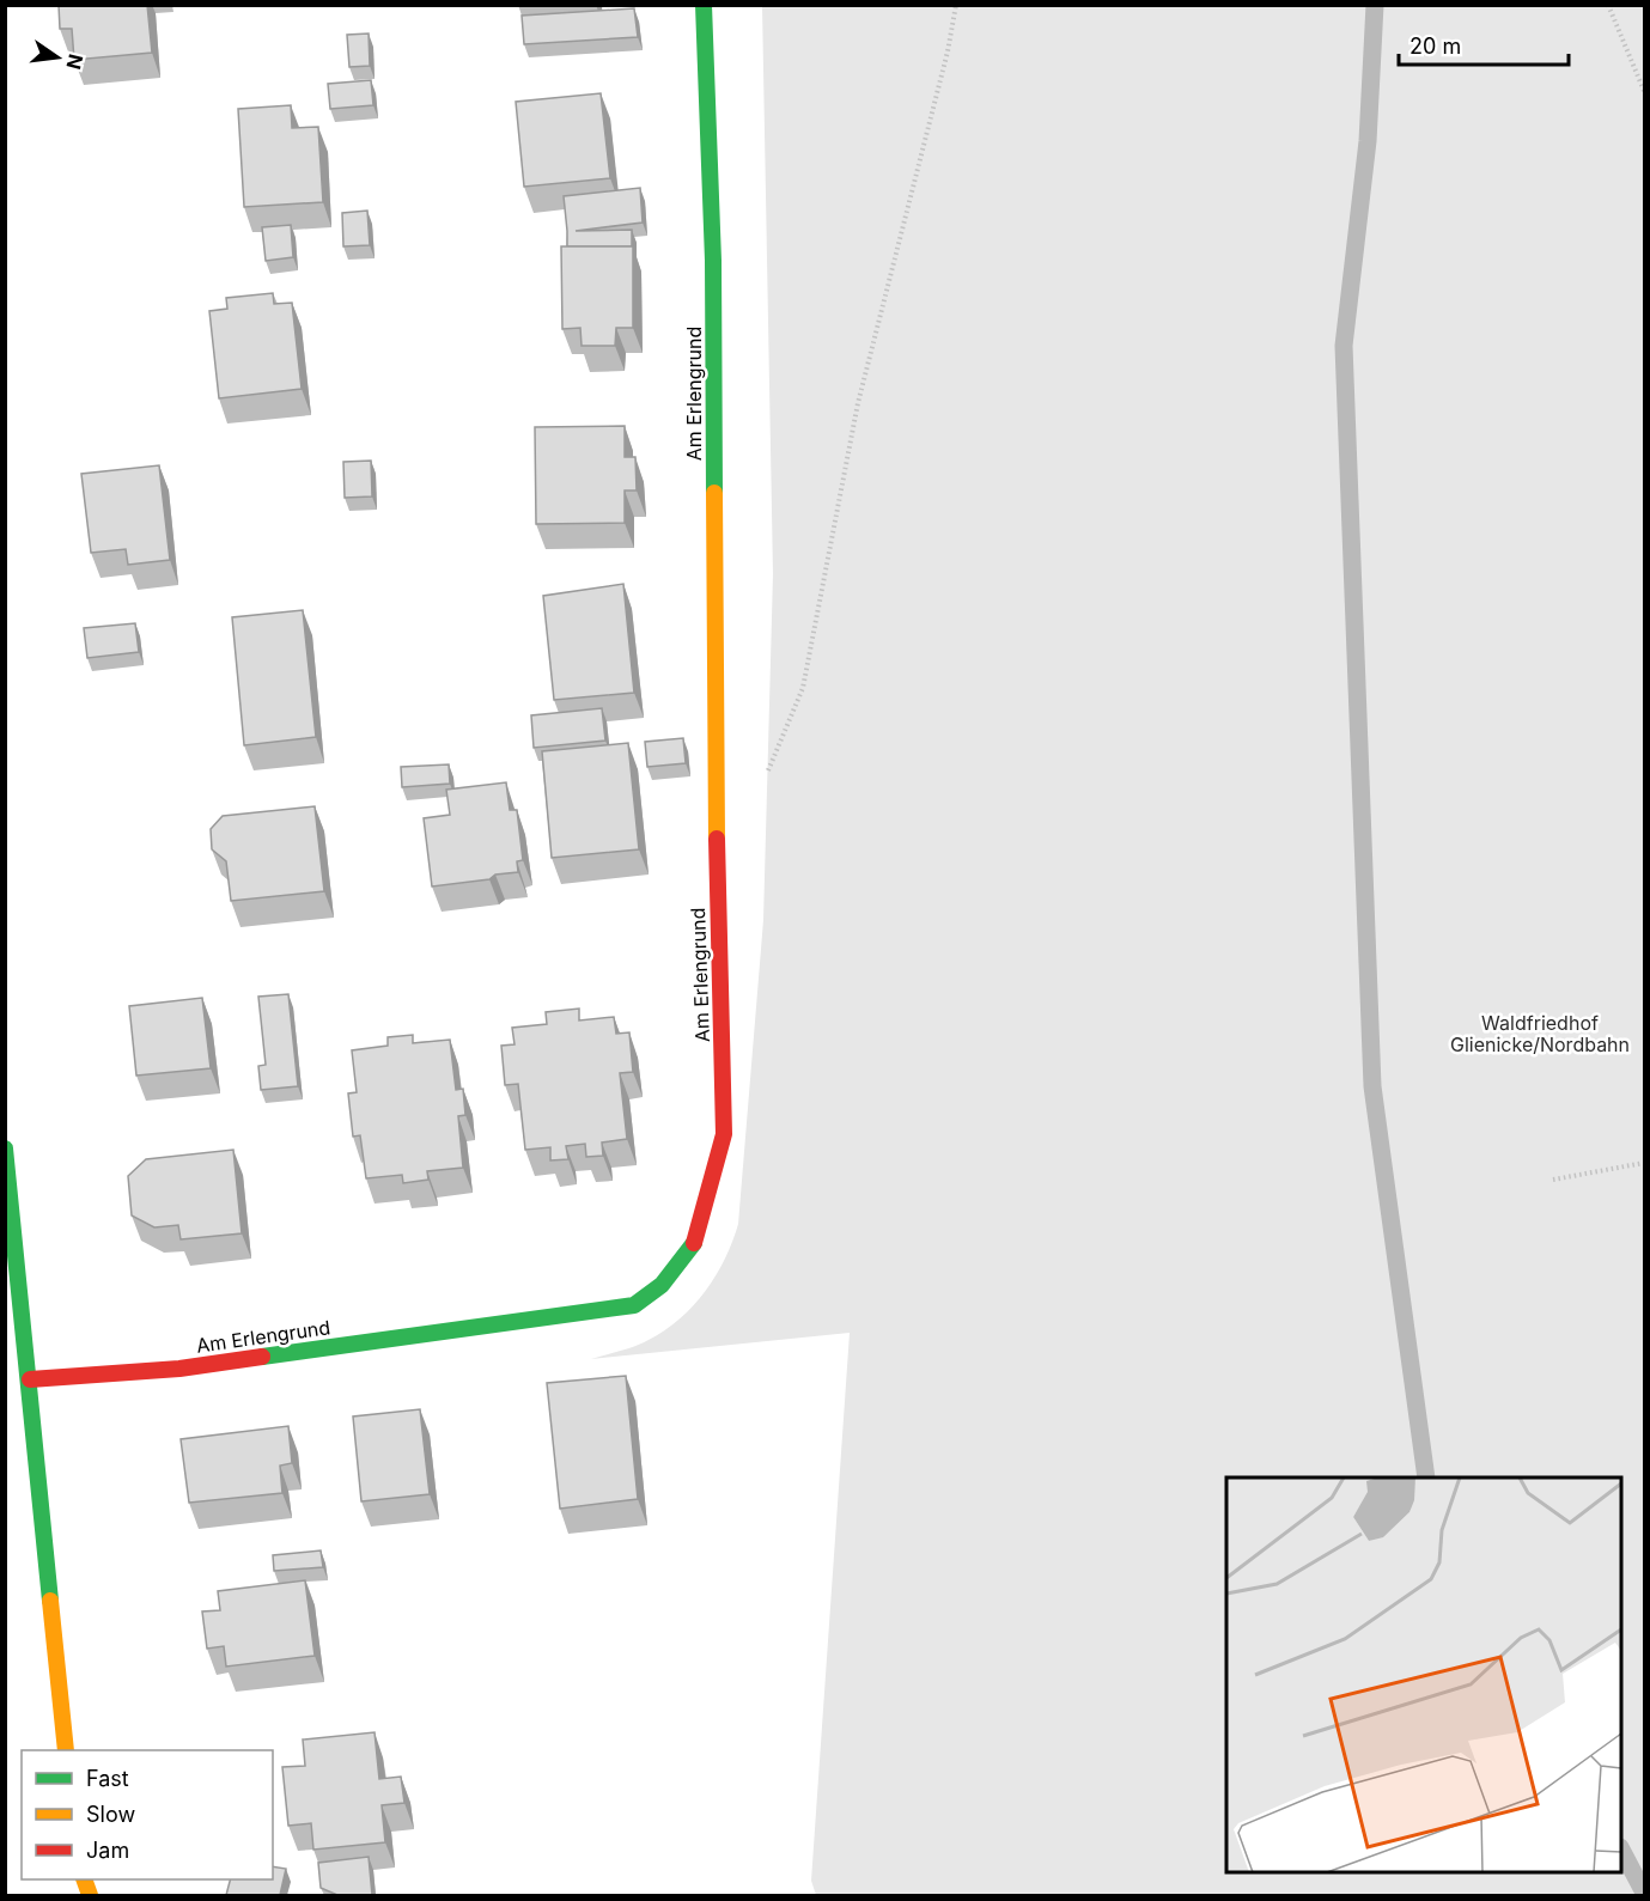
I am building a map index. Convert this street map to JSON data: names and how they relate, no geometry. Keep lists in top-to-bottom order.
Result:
{
  "streets": {
    "street": ["Am Erlengrund"]
  },
  "parks": ["Waldfriedhof Glienicke/Nordbahn"],
  "legend": ["Fast", "Slow", "Jam"],
  "scale_bar": "20 m",
  "north": "right"
}
